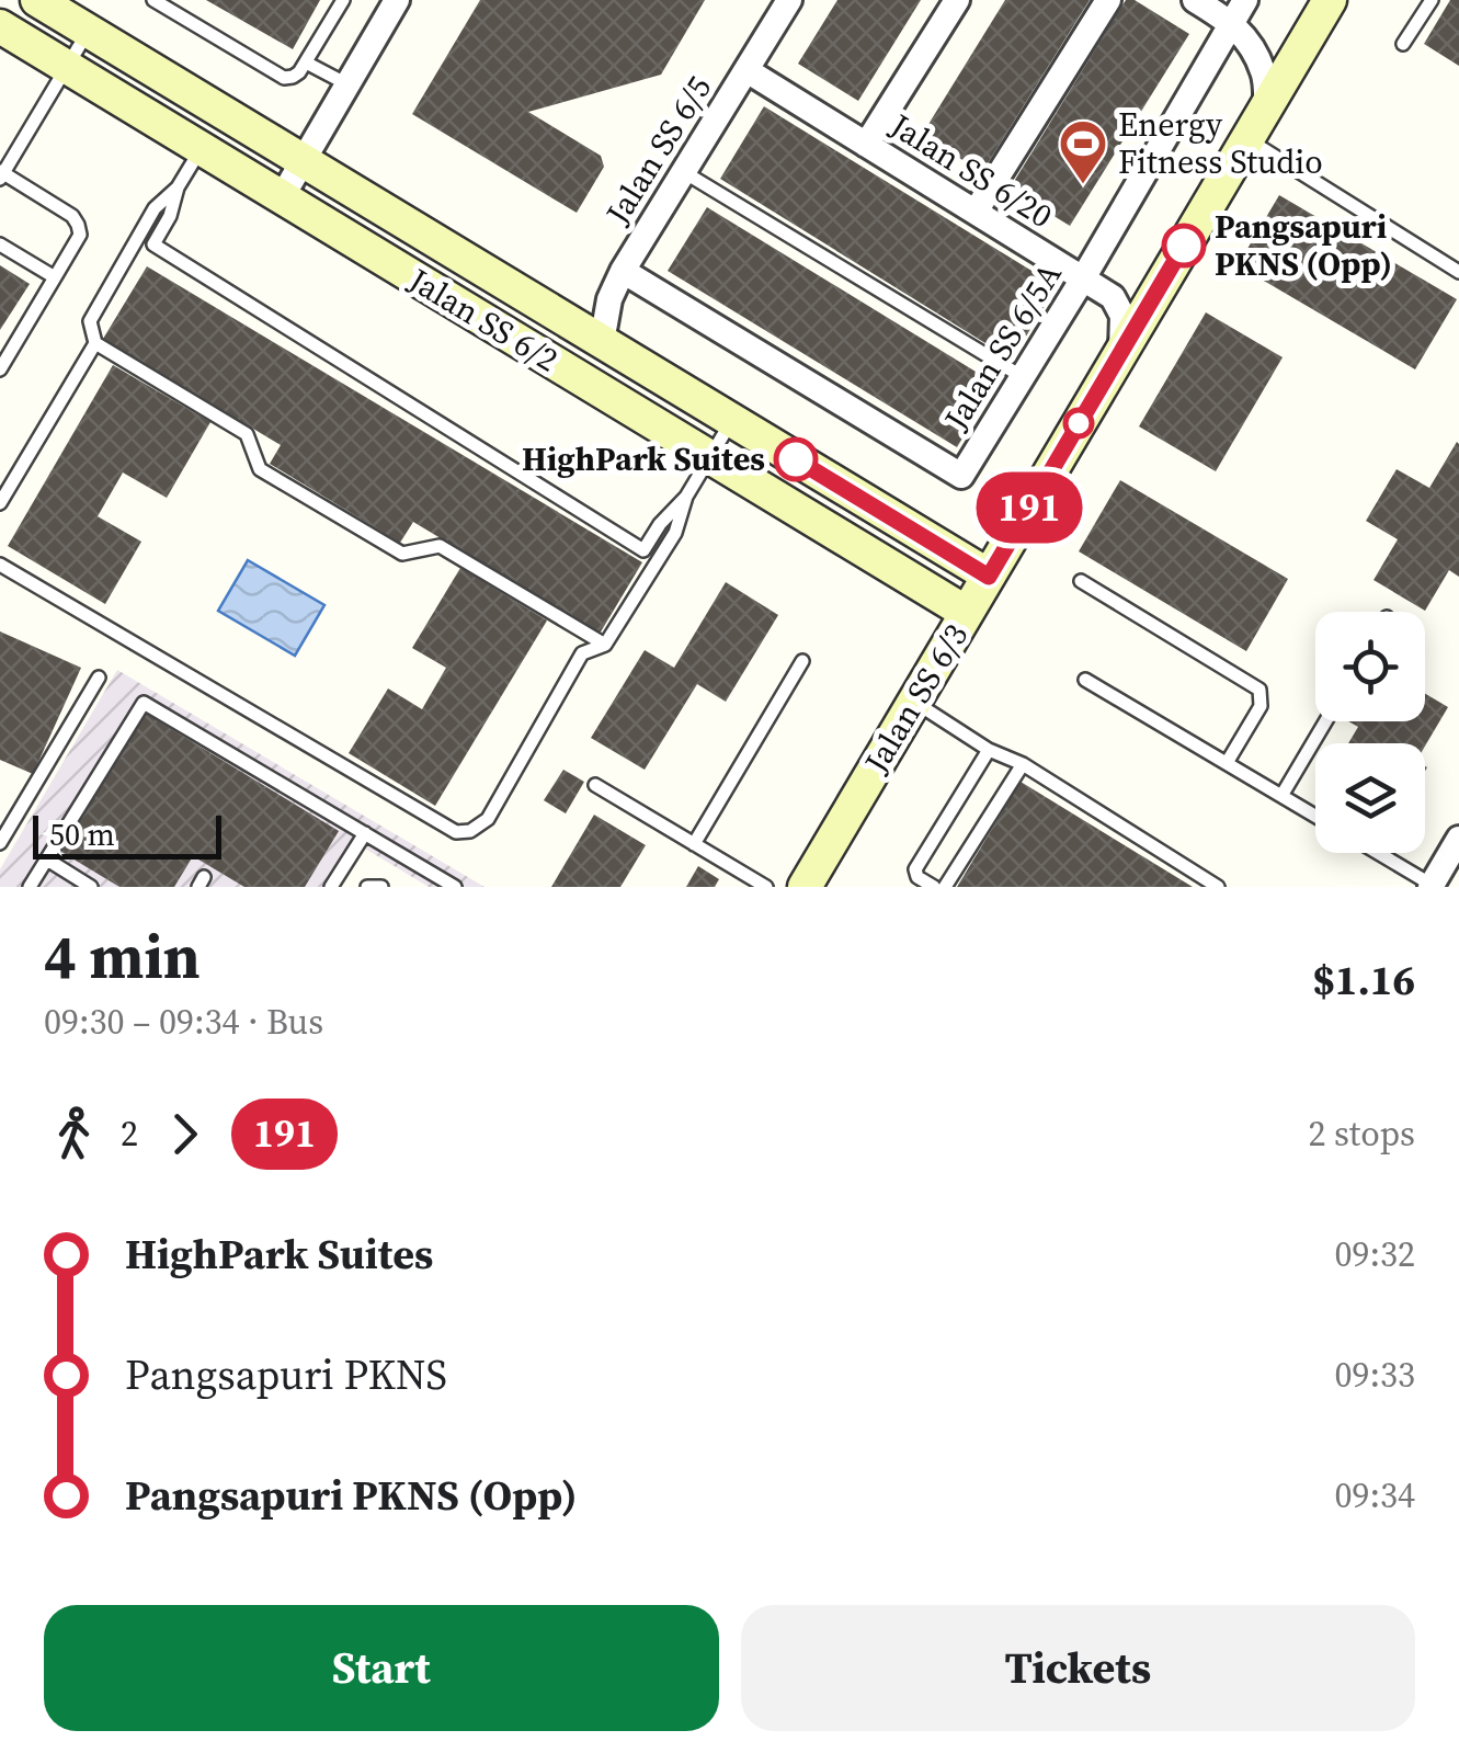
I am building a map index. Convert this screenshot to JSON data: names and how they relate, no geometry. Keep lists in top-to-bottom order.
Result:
{
  "streets": {
    "street": [
      "Jalan SS 6/5",
      "Jalan SS 6/20",
      "Jalan SS 6/2",
      "Jalan SS 6/5A",
      "Jalan SS 6/3"
    ]
  },
  "crossings": [
    ["Jalan SS 6/5", "Jalan SS 6/20"],
    ["Jalan SS 6/5", "Jalan SS 6/2"],
    ["Jalan SS 6/5", "Jalan SS 6/5A"],
    ["Jalan SS 6/20", "Jalan SS 6/5A"],
    ["Jalan SS 6/20", "Jalan SS 6/3"],
    ["Jalan SS 6/2", "Jalan SS 6/3"]
  ],
  "places": {
    "sports": ["Energy Fitness Studio"],
    "other": ["Pangsapuri PKNS (Opp)", "HighPark Suites"]
  },
  "lines": ["bus line 191"],
  "scale_bar": "50 m",
  "page": {
    "on_map": "191",
    "scale": "50 m",
    "heading": ["4 min", "09:30 – 09:34 · Bus", "$1.16"],
    "legs": ["2", "191", "2 stops"],
    "list": [
      {
        "name": "HighPark Suites",
        "value": "09:32"
      },
      {
        "name": "Pangsapuri PKNS",
        "value": "09:33"
      },
      {
        "name": "Pangsapuri PKNS (Opp)",
        "value": "09:34"
      }
    ],
    "buttons": ["Start", "Tickets"]
  }
}
